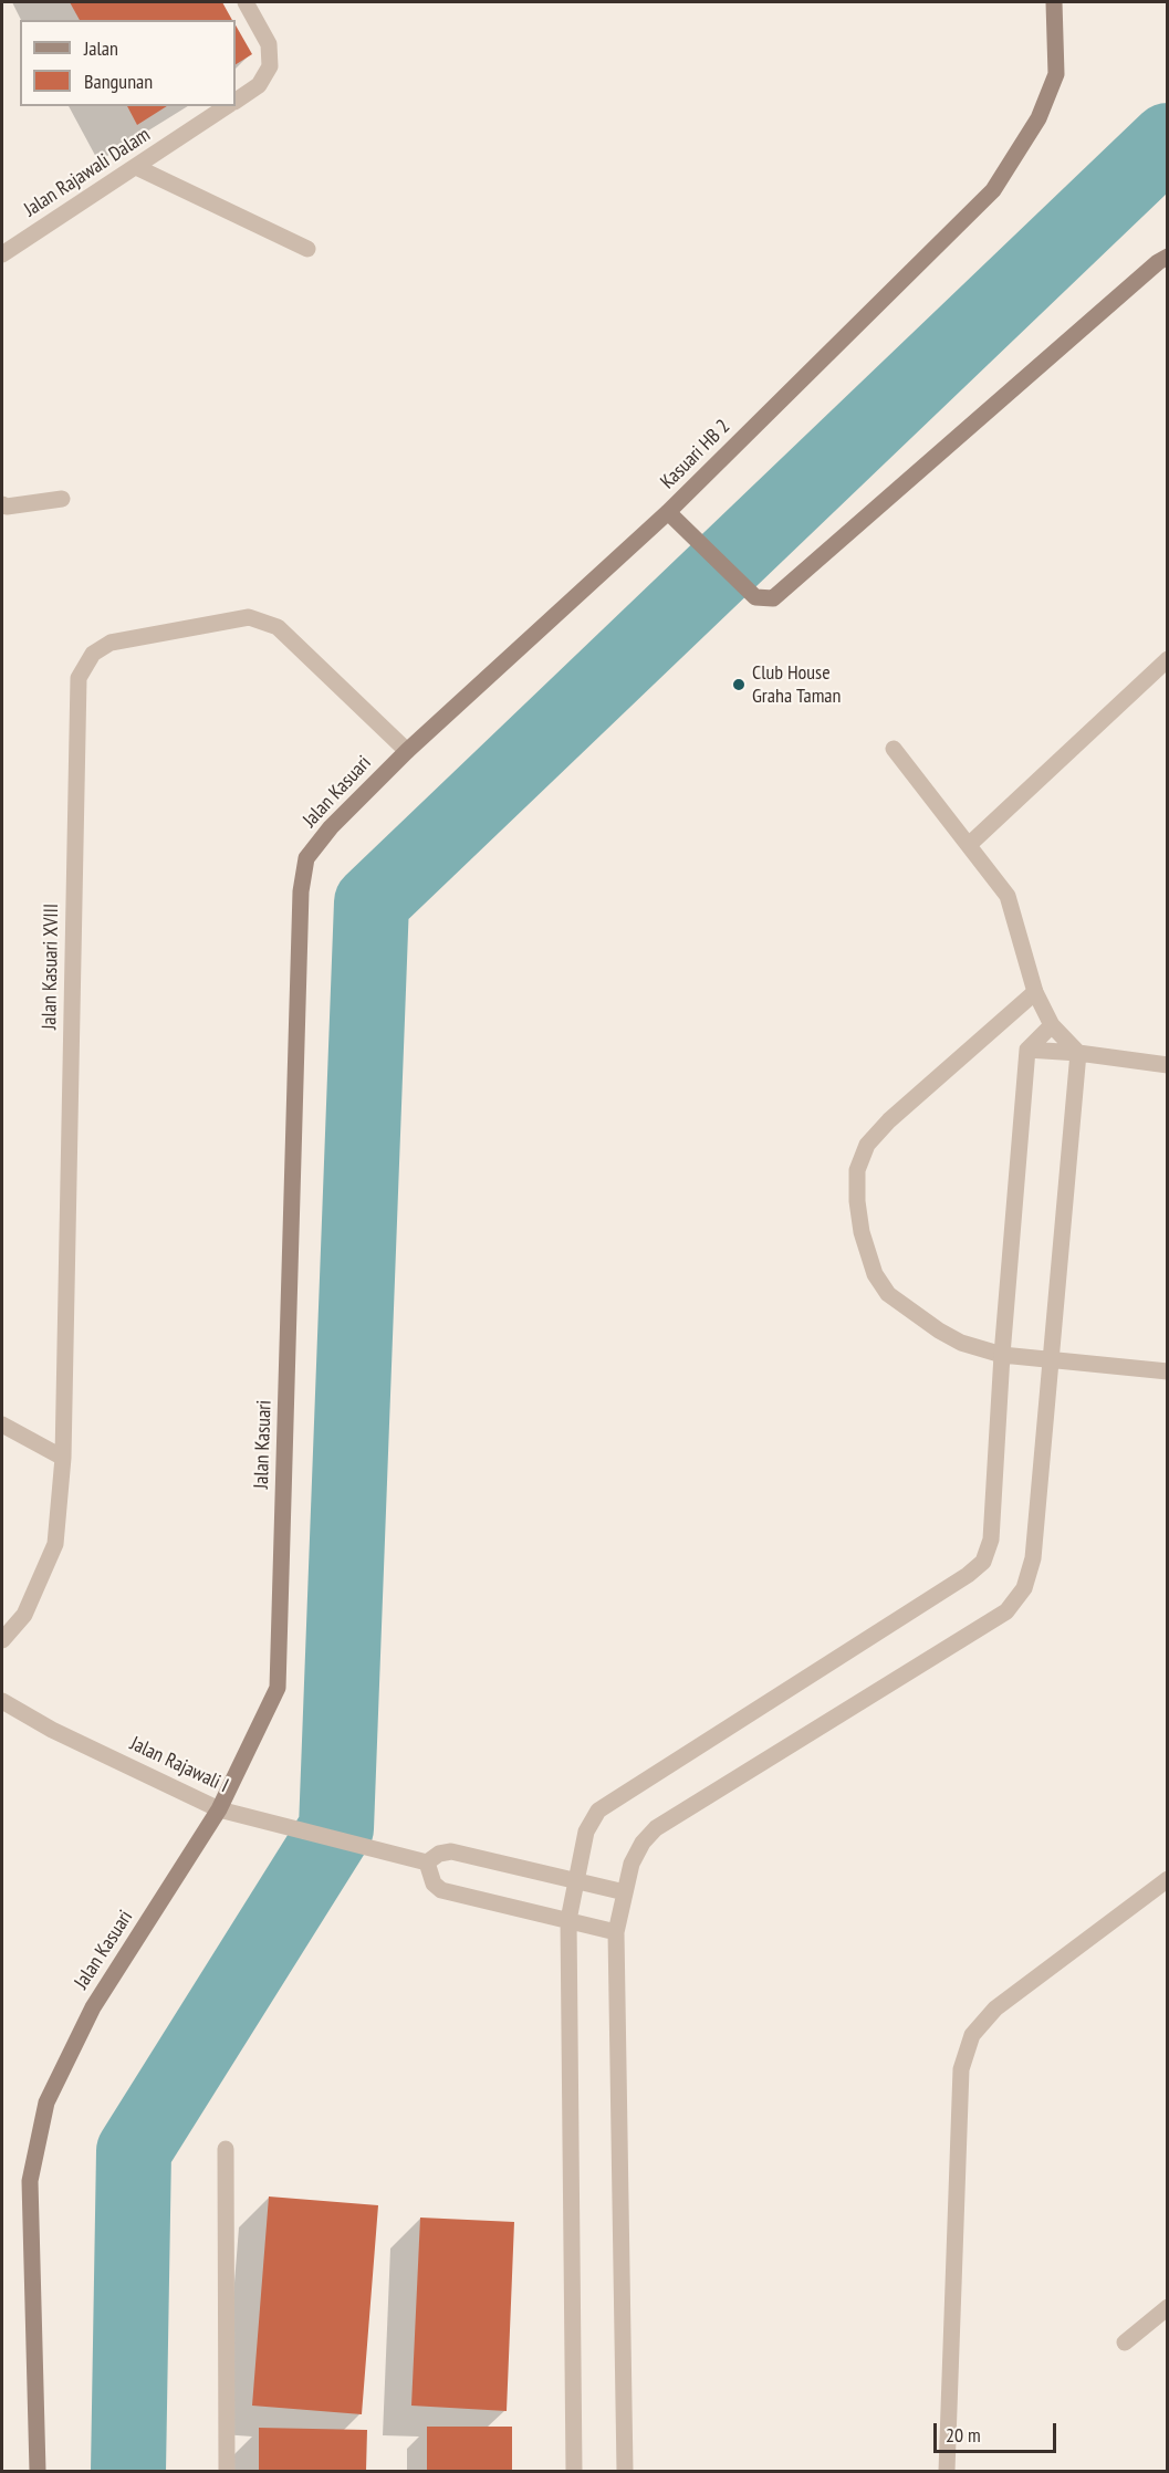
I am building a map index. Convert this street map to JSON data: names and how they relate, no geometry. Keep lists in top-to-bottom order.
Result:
{
  "streets": {
    "main road": ["Kasuari HB 2", "Jalan Kasuari"],
    "street": ["Jalan Rajawali Dalam", "Jalan Kasuari XVIII", "Jalan Rajawali I"]
  },
  "crossings": [
    ["Kasuari HB 2", "Jalan Kasuari"],
    ["Jalan Kasuari", "Jalan Kasuari XVIII"],
    ["Jalan Kasuari", "Jalan Rajawali I"]
  ],
  "places": ["Club House Graha Taman"],
  "legend": ["Jalan", "Bangunan"],
  "scale_bar": "20 m"
}
